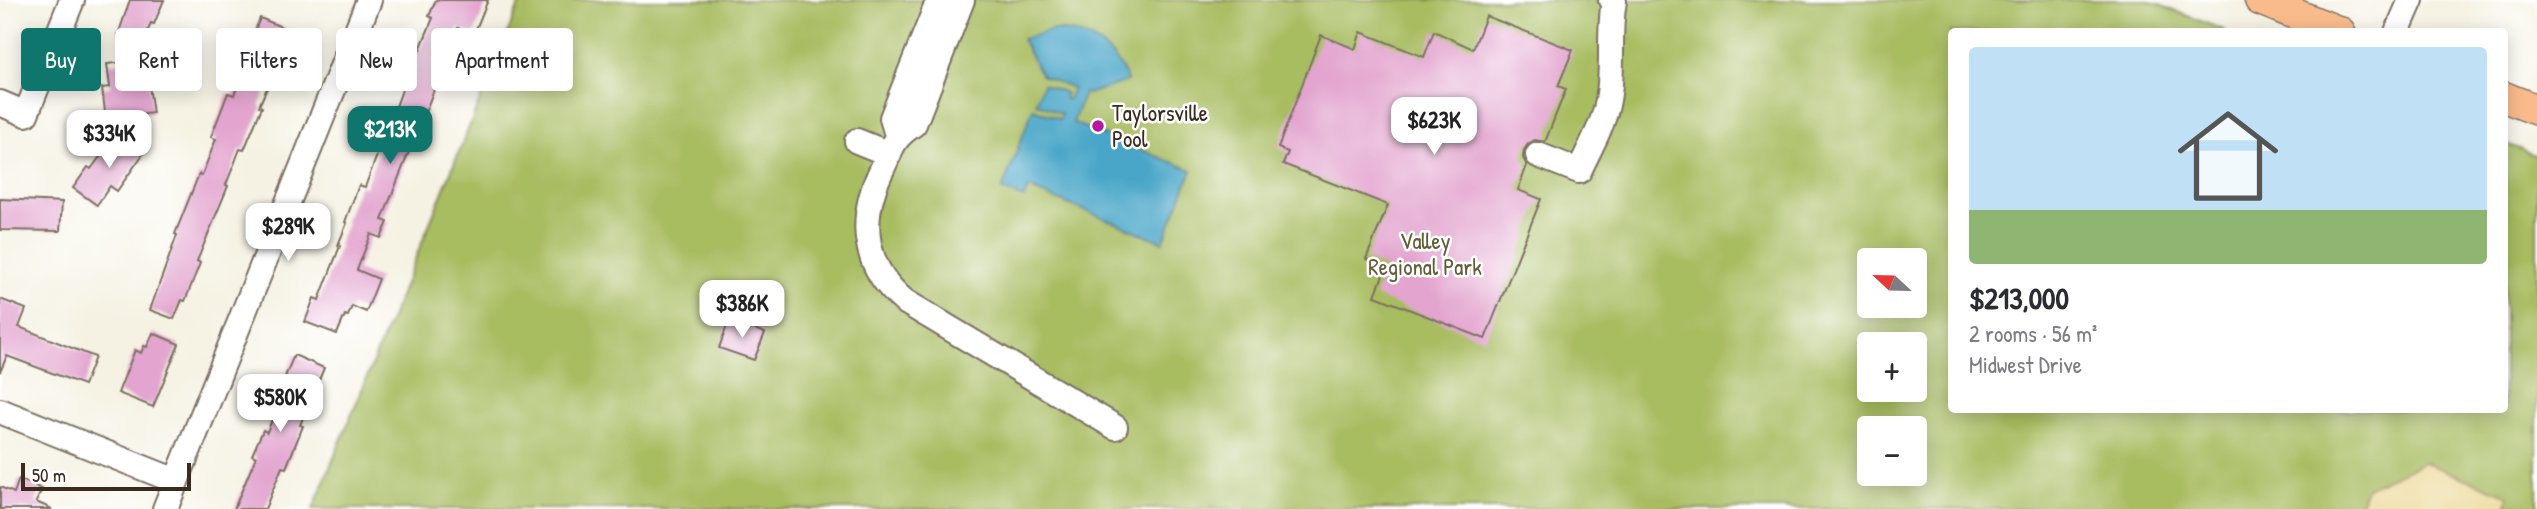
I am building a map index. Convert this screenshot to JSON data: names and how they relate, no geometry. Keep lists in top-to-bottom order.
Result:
{
  "parks": ["Valley Regional Park"],
  "places": ["Taylorsville Pool"],
  "scale_bar": "50 m",
  "north": "left",
  "page": {
    "chip": [
      "Buy",
      "Rent",
      "Filters",
      "New",
      "Apartment"
    ],
    "list": [
      {
        "name": "$213,000",
        "note": "2 rooms · 56 m² · Midwest Drive"
      }
    ],
    "price": [
      "$623K",
      "$213K",
      "$334K",
      "$289K",
      "$386K",
      "$580K"
    ],
    "map_buttons": ["+", "−"],
    "scale": "50 m"
  }
}
